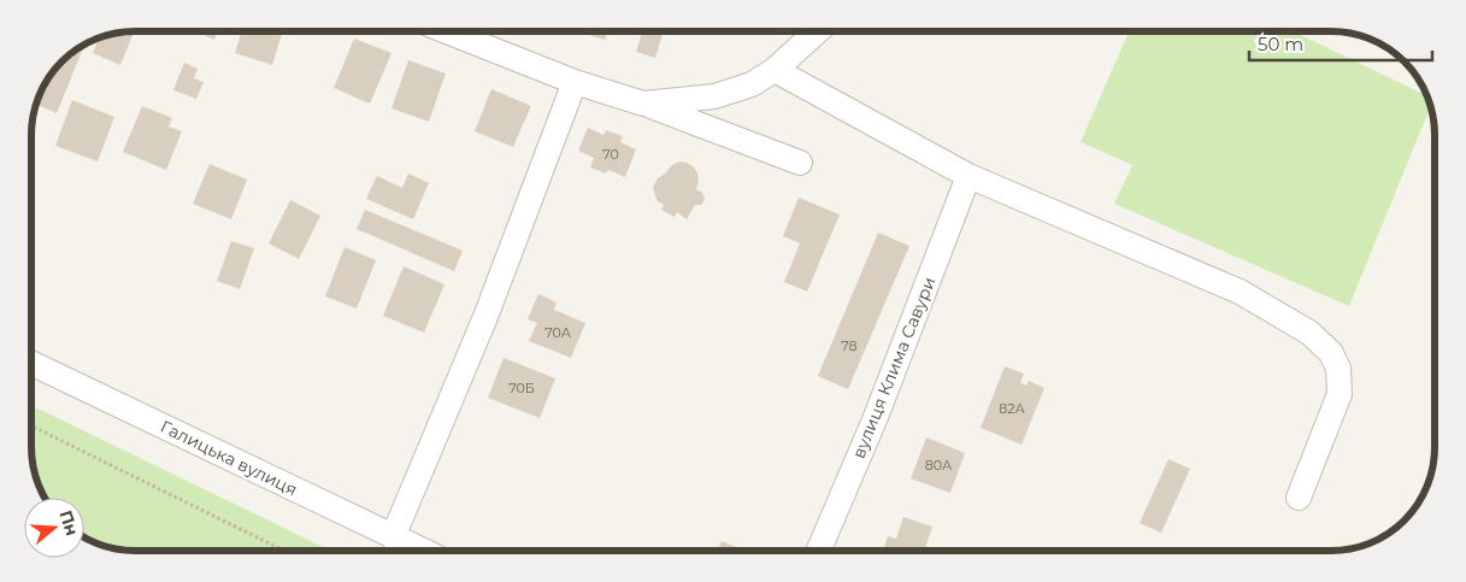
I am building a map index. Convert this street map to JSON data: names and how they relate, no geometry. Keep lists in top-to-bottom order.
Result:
{
  "streets": {
    "street": ["вулиця Клима Савури", "Галицька вулиця"]
  },
  "house_numbers": [
    "70",
    "70А",
    "78",
    "70Б",
    "82А",
    "80А"
  ],
  "scale_bar": "50 m",
  "north": "right"
}
